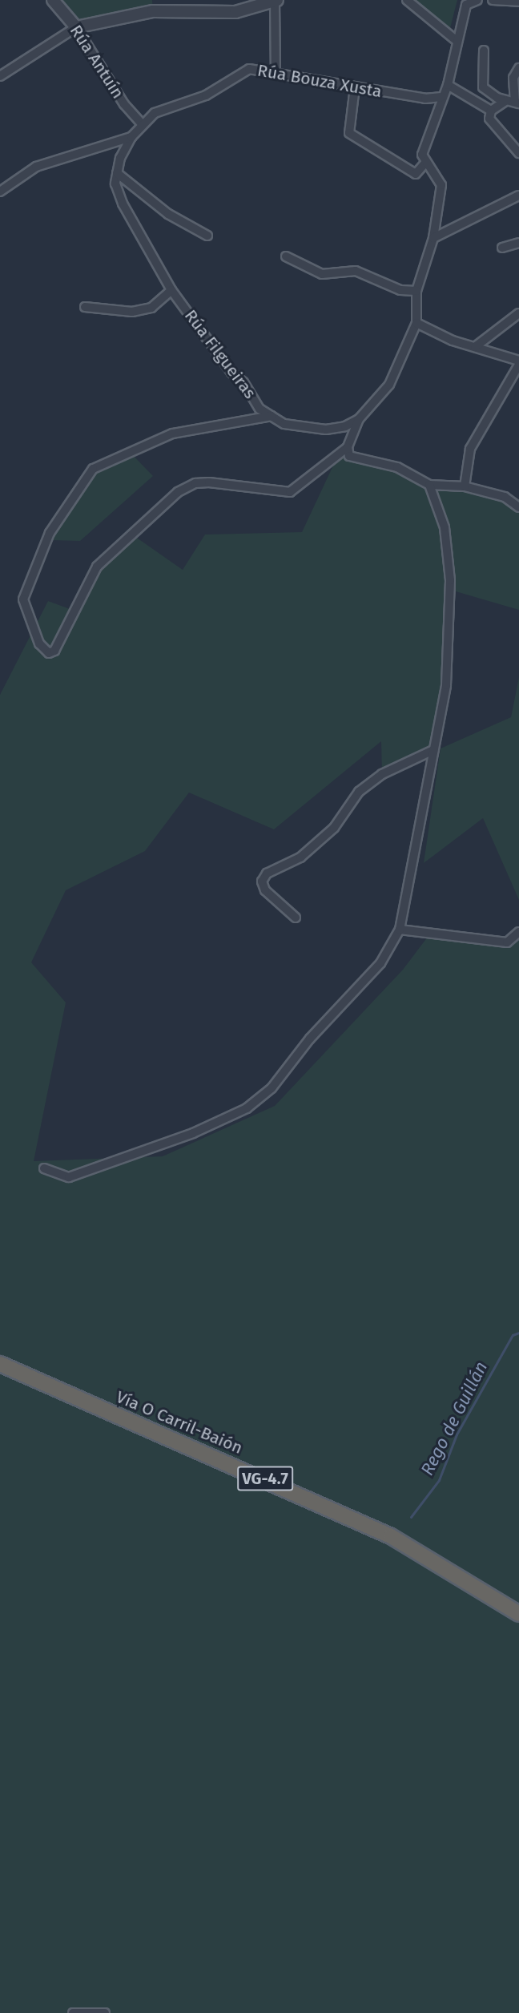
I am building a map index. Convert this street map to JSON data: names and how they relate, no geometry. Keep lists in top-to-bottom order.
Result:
{
  "streets": {
    "highway": ["Vía O Carril-Baión", "VG-4.7"],
    "street": ["Rúa Antuín", "Rúa Bouza Xusta", "Rúa Filgueiras"]
  },
  "crossings": [
    ["Rúa Antuín", "Rúa Bouza Xusta"]
  ],
  "water": ["Rego de Guillán"]
}
